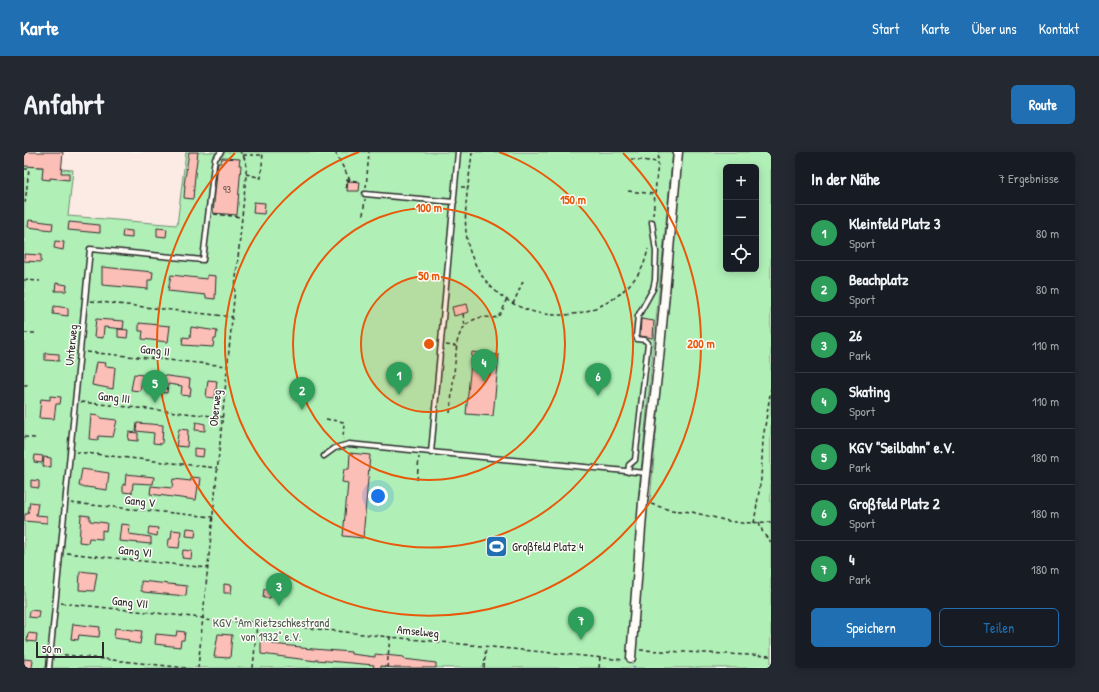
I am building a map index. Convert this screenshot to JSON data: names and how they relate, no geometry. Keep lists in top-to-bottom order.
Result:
{
  "streets": {
    "lane": ["Unterweg"],
    "path": [
      "Gang II",
      "Gang III",
      "Oberweg",
      "Gang V",
      "Gang VI",
      "Gang VII",
      "Amselweg"
    ]
  },
  "crossings": [
    ["Unterweg", "Gang II"],
    ["Unterweg", "Gang III"],
    ["Unterweg", "Gang V"],
    ["Unterweg", "Gang VI"],
    ["Unterweg", "Gang VII"],
    ["Gang II", "Oberweg"],
    ["Gang III", "Oberweg"],
    ["Oberweg", "Gang V"],
    ["Oberweg", "Gang VI"],
    ["Oberweg", "Gang VII"],
    ["Oberweg", "Amselweg"],
    ["Gang VII", "Amselweg"]
  ],
  "parks": ["KGV \"Am Rietzschkestrand von 1932\" e.V."],
  "places": {
    "sports": ["Großfeld Platz 4"]
  },
  "house_numbers": ["93"],
  "scale_bar": "50 m",
  "page": {
    "header": "Karte",
    "nav": [
      "Start",
      "Karte",
      "Über uns",
      "Kontakt"
    ],
    "title": "Anfahrt",
    "buttons": [
      "Route",
      ["Speichern", "Teilen"]
    ],
    "heading": ["In der Nähe", "7 Ergebnisse"],
    "map_buttons": ["+", "−"],
    "list": [
      {
        "mark": "1",
        "name": "Kleinfeld Platz 3",
        "note": "Sport",
        "value": "80 m"
      },
      {
        "mark": "2",
        "name": "Beachplatz",
        "note": "Sport",
        "value": "80 m"
      },
      {
        "mark": "3",
        "name": "26",
        "note": "Park",
        "value": "110 m"
      },
      {
        "mark": "4",
        "name": "Skating",
        "note": "Sport",
        "value": "110 m"
      },
      {
        "mark": "5",
        "name": "KGV \"Seilbahn\" e.V.",
        "note": "Park",
        "value": "180 m"
      },
      {
        "mark": "6",
        "name": "Großfeld Platz 2",
        "note": "Sport",
        "value": "180 m"
      },
      {
        "mark": "7",
        "name": "4",
        "note": "Park",
        "value": "180 m"
      }
    ],
    "pins": [
      "4",
      "1",
      "6",
      "5",
      "2",
      "3",
      "7"
    ],
    "scale": "50 m"
  },
  "rings": [
    "150 m",
    "100 m",
    "50 m",
    "200 m"
  ]
}
